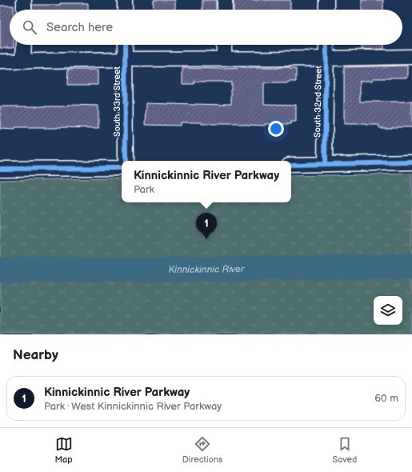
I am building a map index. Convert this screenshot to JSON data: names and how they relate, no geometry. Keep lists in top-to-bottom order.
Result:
{
  "streets": {
    "street": ["South 33rd Street", "South 32nd Street"]
  },
  "water": ["Kinnickinnic River"],
  "page": {
    "search": "Search here",
    "popup": ["Kinnickinnic River Parkway", "Park"],
    "pins": "1",
    "heading": "Nearby",
    "list": [
      {
        "mark": "1",
        "name": "Kinnickinnic River Parkway",
        "note": "Park · West Kinnickinnic River Parkway",
        "value": "60 m"
      }
    ],
    "nav": ["Map", "Directions", "Saved"]
  }
}
